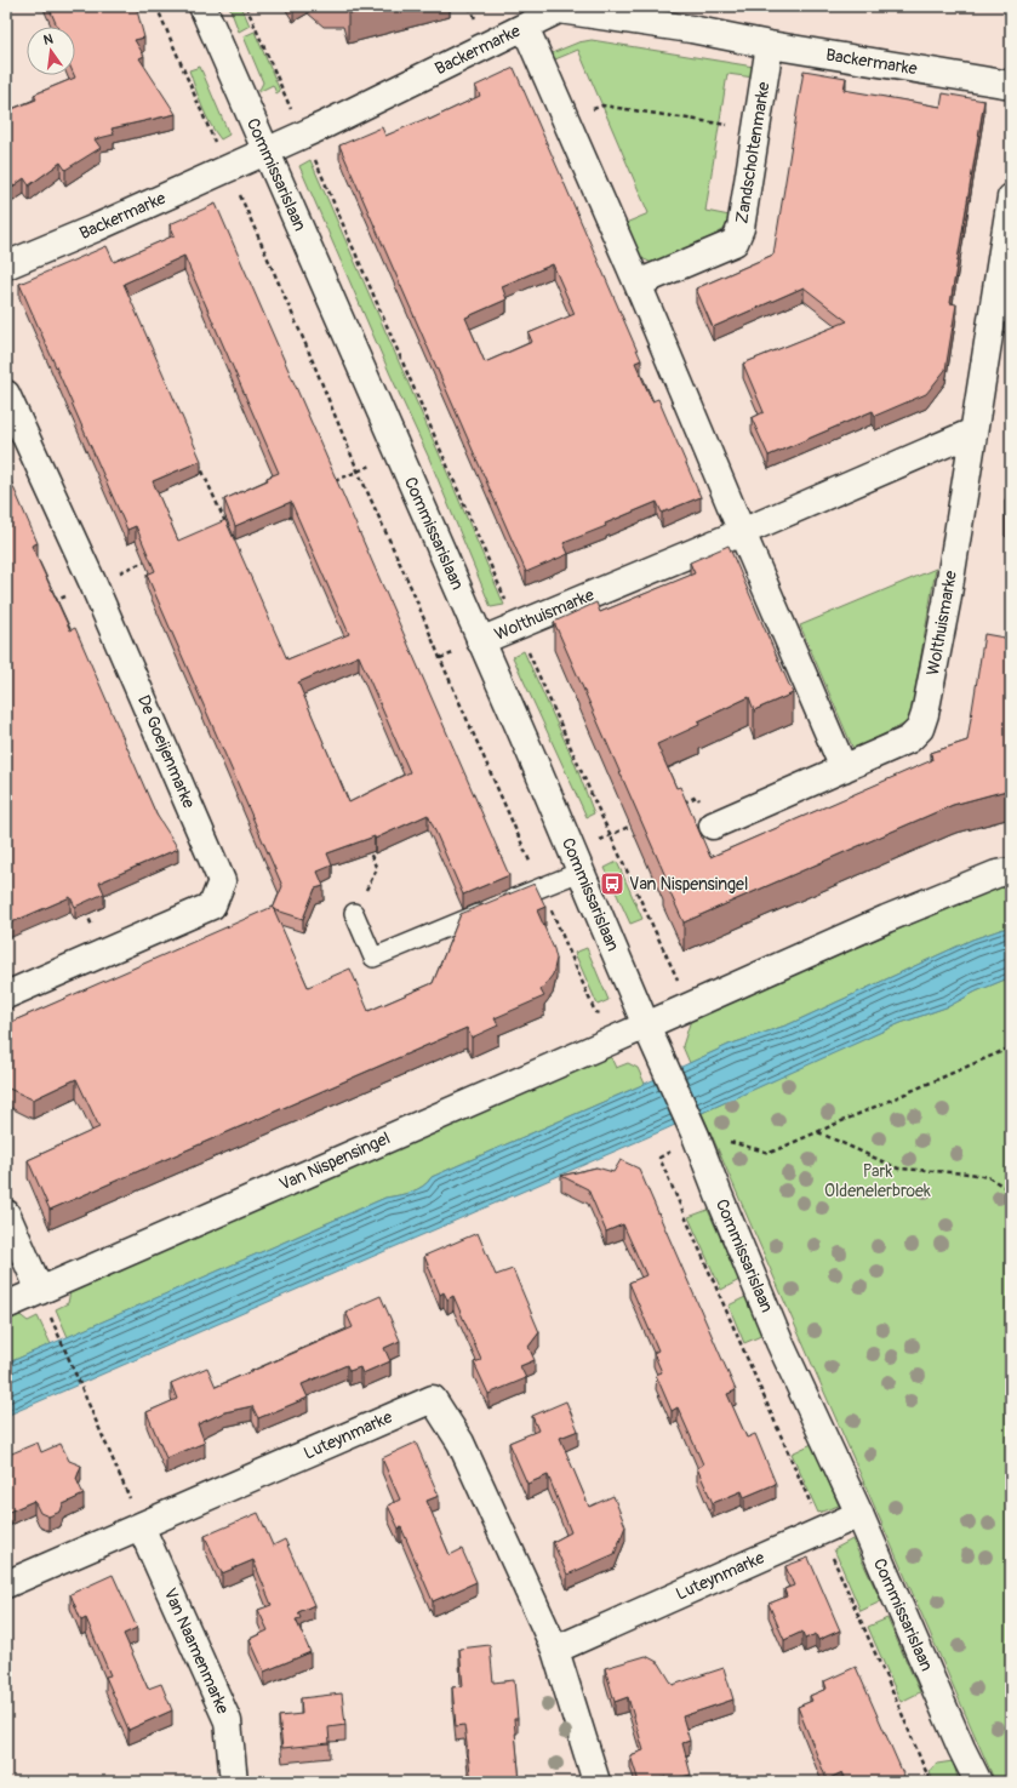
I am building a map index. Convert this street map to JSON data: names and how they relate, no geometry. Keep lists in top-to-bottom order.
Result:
{
  "streets": {
    "street": [
      "Backermarke",
      "Zandscholtenmarke",
      "Commissarislaan",
      "Wolthuismarke",
      "De Goeijenmarke",
      "Van Nispensingel",
      "Luteynmarke",
      "Van Naamenmarke"
    ]
  },
  "crossings": [
    ["Backermarke", "Zandscholtenmarke"],
    ["Backermarke", "Commissarislaan"],
    ["Commissarislaan", "Wolthuismarke"],
    ["Commissarislaan", "Van Nispensingel"],
    ["Commissarislaan", "Luteynmarke"],
    ["Luteynmarke", "Van Naamenmarke"]
  ],
  "parks": ["Park Oldenelerbroek"],
  "places": {
    "bus stop": ["Van Nispensingel"]
  },
  "north": "top"
}
